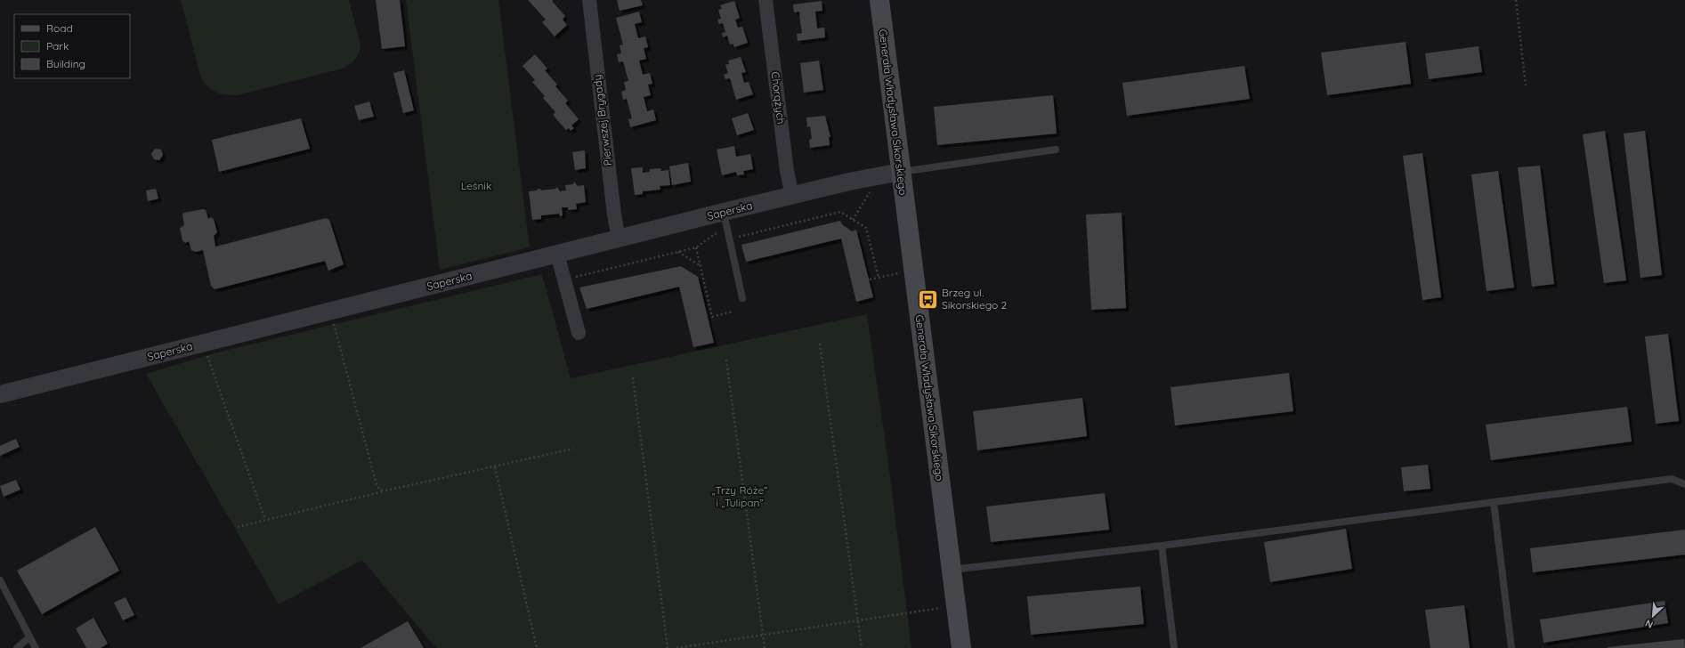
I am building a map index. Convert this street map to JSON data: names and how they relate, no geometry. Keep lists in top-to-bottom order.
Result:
{
  "streets": {
    "main road": ["Generała Władysława Sikorskiego"],
    "street": ["Chorążych", "Pierwszej Brygady", "Saperska"]
  },
  "crossings": [
    ["Chorążych", "Saperska"],
    ["Generała Władysława Sikorskiego", "Saperska"],
    ["Pierwszej Brygady", "Saperska"]
  ],
  "parks": ["Leśnik", "„Trzy Róże” i „Tulipan”"],
  "places": {
    "bus stop": ["Brzeg ul. Sikorskiego 2"]
  },
  "legend": ["Road", "Park", "Building"],
  "north": "bottom left"
}
